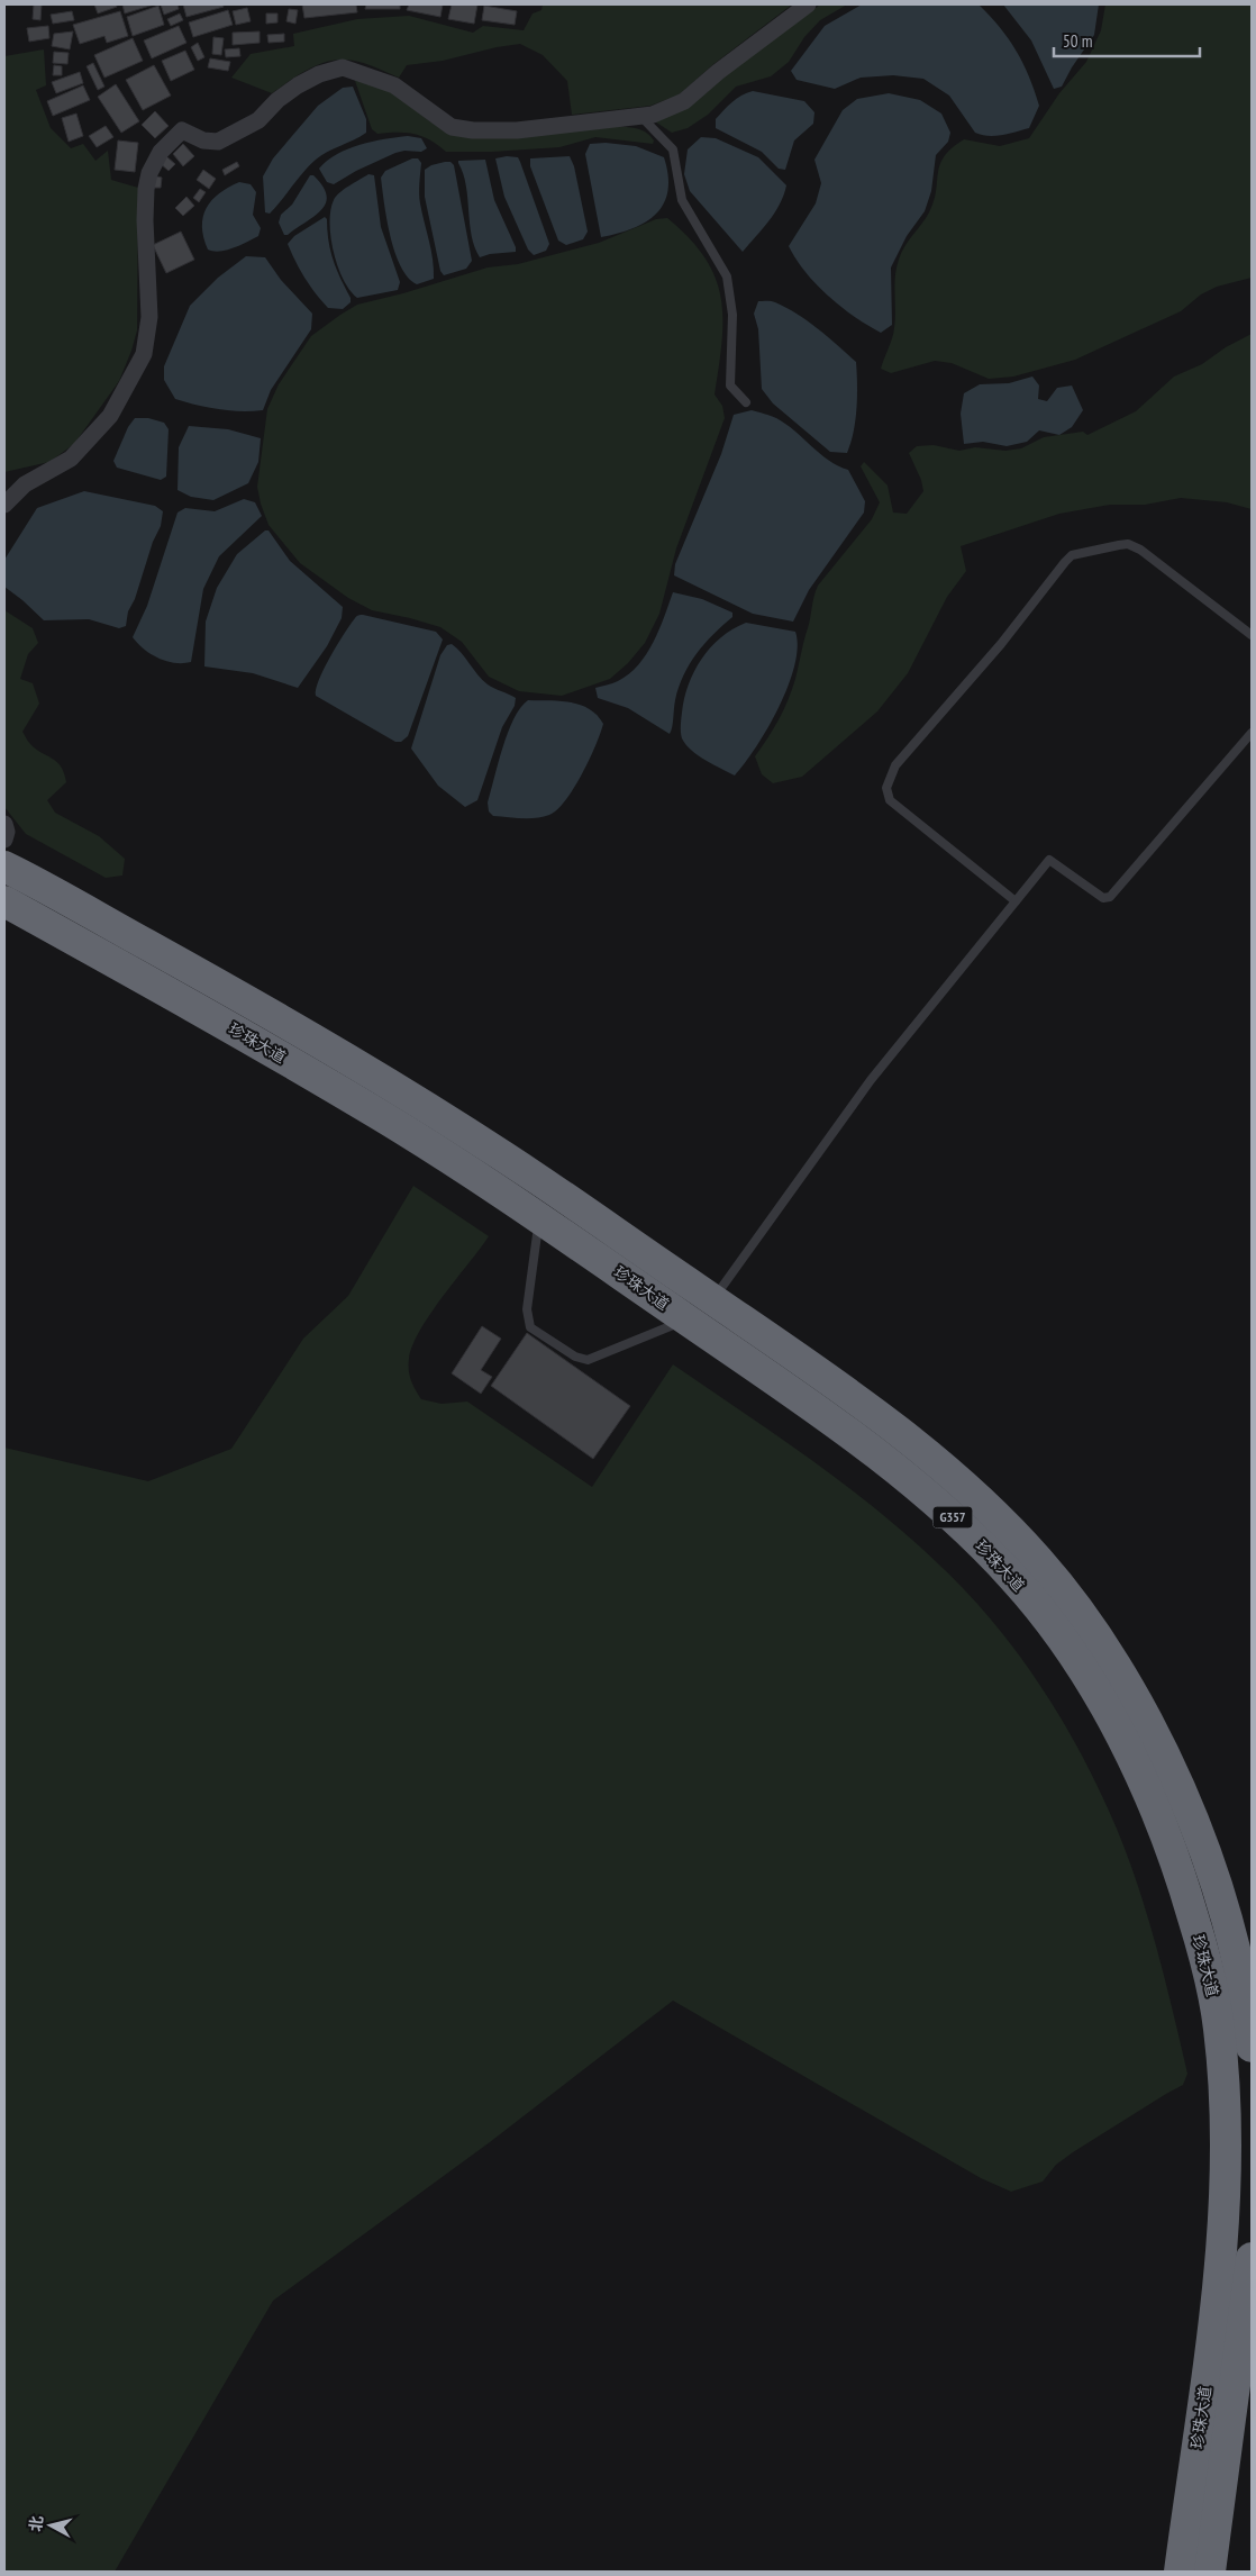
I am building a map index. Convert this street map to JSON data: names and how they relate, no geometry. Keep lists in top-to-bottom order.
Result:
{
  "streets": {
    "highway": ["珍珠大道", "G357"]
  },
  "scale_bar": "50 m",
  "north": "left"
}
